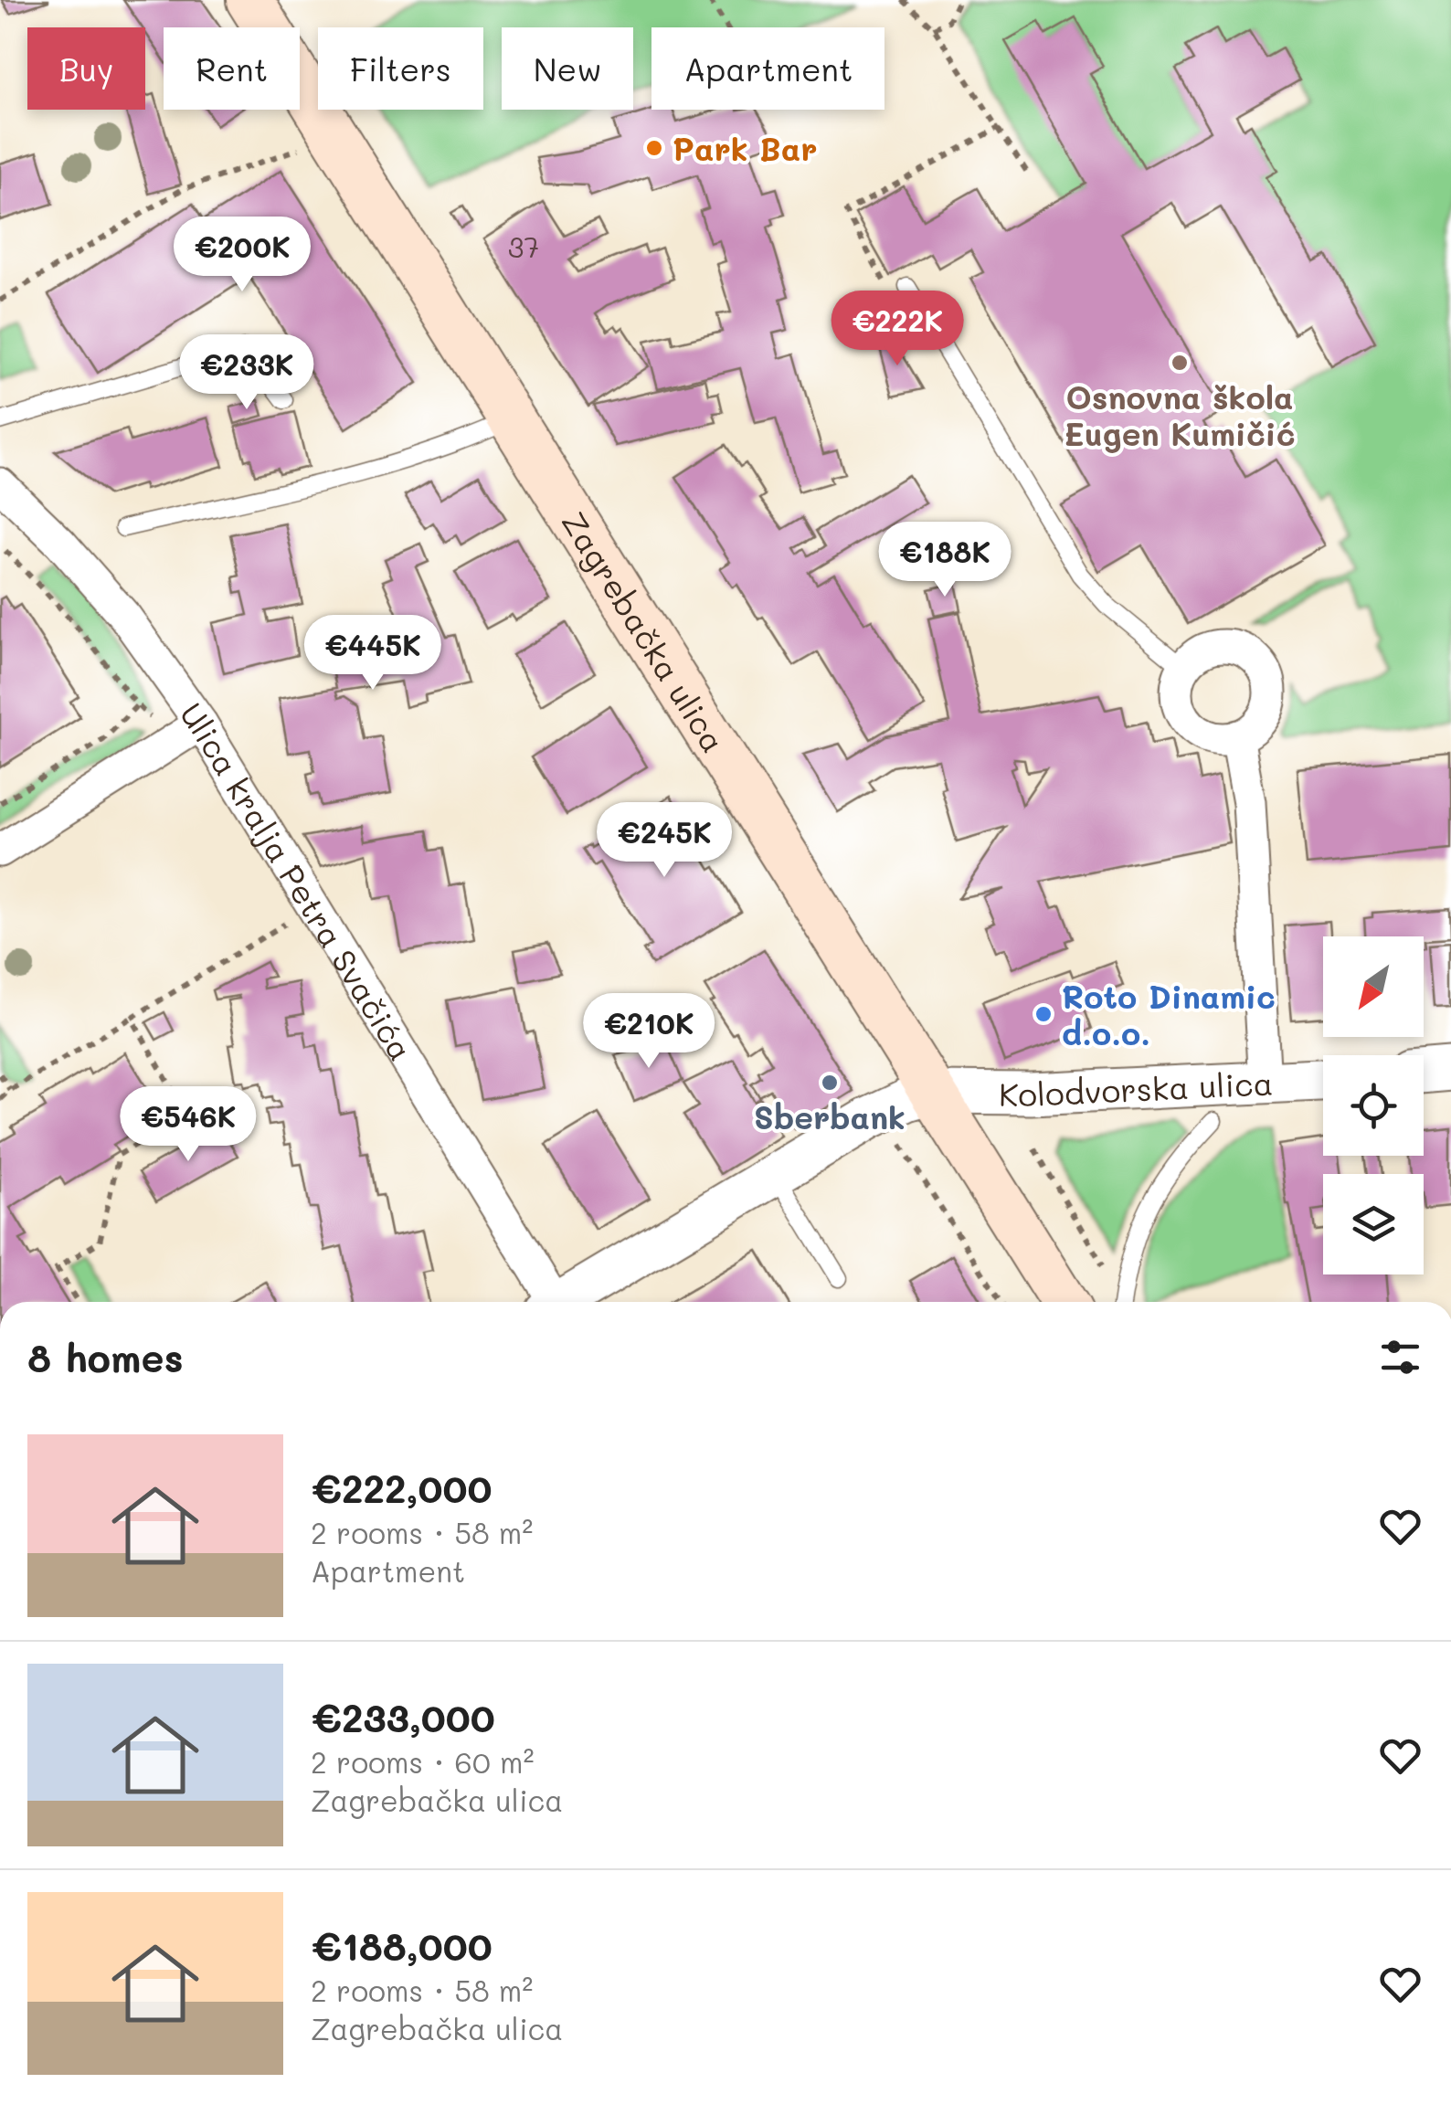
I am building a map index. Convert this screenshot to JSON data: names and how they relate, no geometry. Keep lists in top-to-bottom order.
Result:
{
  "streets": {
    "main road": ["Zagrebačka ulica"],
    "street": ["Ulica kralja Petra Svačića", "Kolodvorska ulica"]
  },
  "crossings": [
    ["Zagrebačka ulica", "Kolodvorska ulica"]
  ],
  "places": [
    "Park Bar",
    "Osnovna škola Eugen Kumičić",
    "Roto Dinamic d.o.o.",
    "Sberbank"
  ],
  "house_numbers": ["37"],
  "north": "bottom left",
  "page": {
    "chip": [
      "Buy",
      "Rent",
      "Filters",
      "New",
      "Apartment"
    ],
    "price": [
      "€200K",
      "€222K",
      "€233K",
      "€188K",
      "€445K",
      "€245K",
      "€210K",
      "€546K"
    ],
    "heading": "8 homes",
    "list": [
      {
        "name": "€222,000",
        "note": "2 rooms · 58 m² · Apartment"
      },
      {
        "name": "€233,000",
        "note": "2 rooms · 60 m² · Zagrebačka ulica"
      },
      {
        "name": "€188,000",
        "note": "2 rooms · 58 m² · Zagrebačka ulica"
      }
    ]
  }
}
